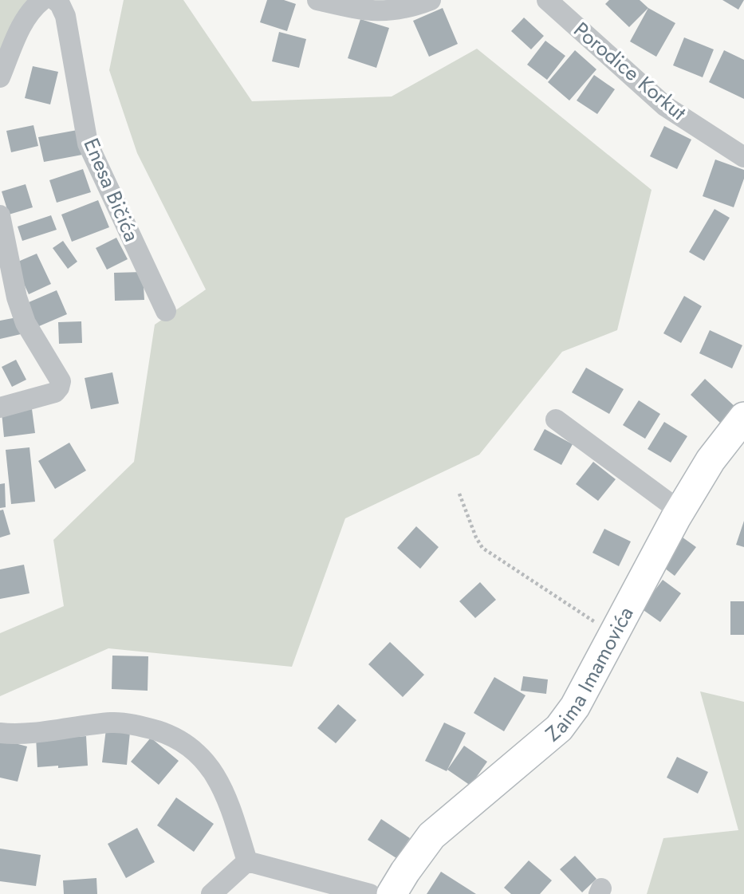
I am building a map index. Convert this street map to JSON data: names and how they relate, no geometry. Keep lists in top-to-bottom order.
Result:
{
  "streets": {
    "street": ["Porodice Korkut", "Enesa Bičića", "Zaima Imamovića"]
  }
}
